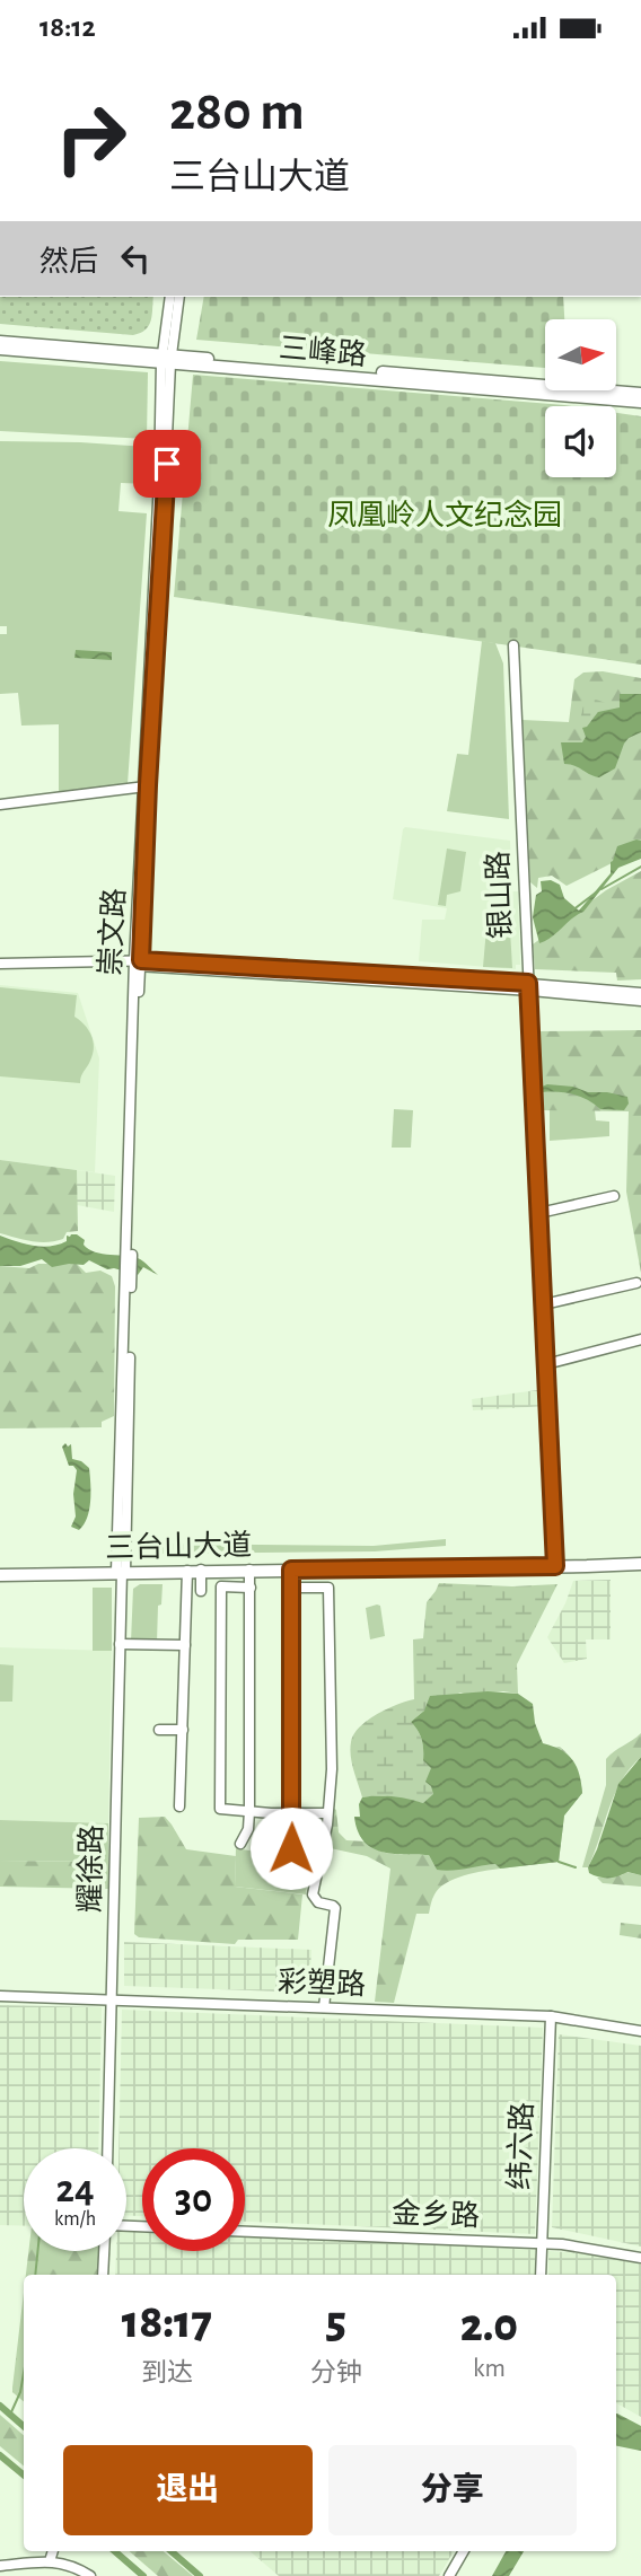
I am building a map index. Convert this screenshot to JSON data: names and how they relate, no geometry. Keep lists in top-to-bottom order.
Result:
{
  "streets": {
    "main road": ["三峰路", "三台山大道"],
    "street": [
      "银山路",
      "崇文路",
      "耀徐路",
      "彩塑路",
      "纬六路",
      "金乡路"
    ]
  },
  "crossings": [
    ["三峰路", "崇文路"],
    ["银山路", "三台山大道"],
    ["崇文路", "三台山大道"],
    ["崇文路", "耀徐路"],
    ["三台山大道", "耀徐路"],
    ["耀徐路", "彩塑路"],
    ["彩塑路", "纬六路"],
    ["纬六路", "金乡路"]
  ],
  "parks": ["凤凰岭人文纪念园"],
  "north": "right",
  "page": {
    "status": "18:12",
    "turn": ["280 m", "三台山大道"],
    "then": "然后",
    "speed": "24 km/h",
    "limit": "30",
    "eta": [
      "18:17",
      "到达",
      "5",
      "分钟",
      "2.0",
      "km"
    ],
    "buttons": ["退出", "分享"]
  }
}
